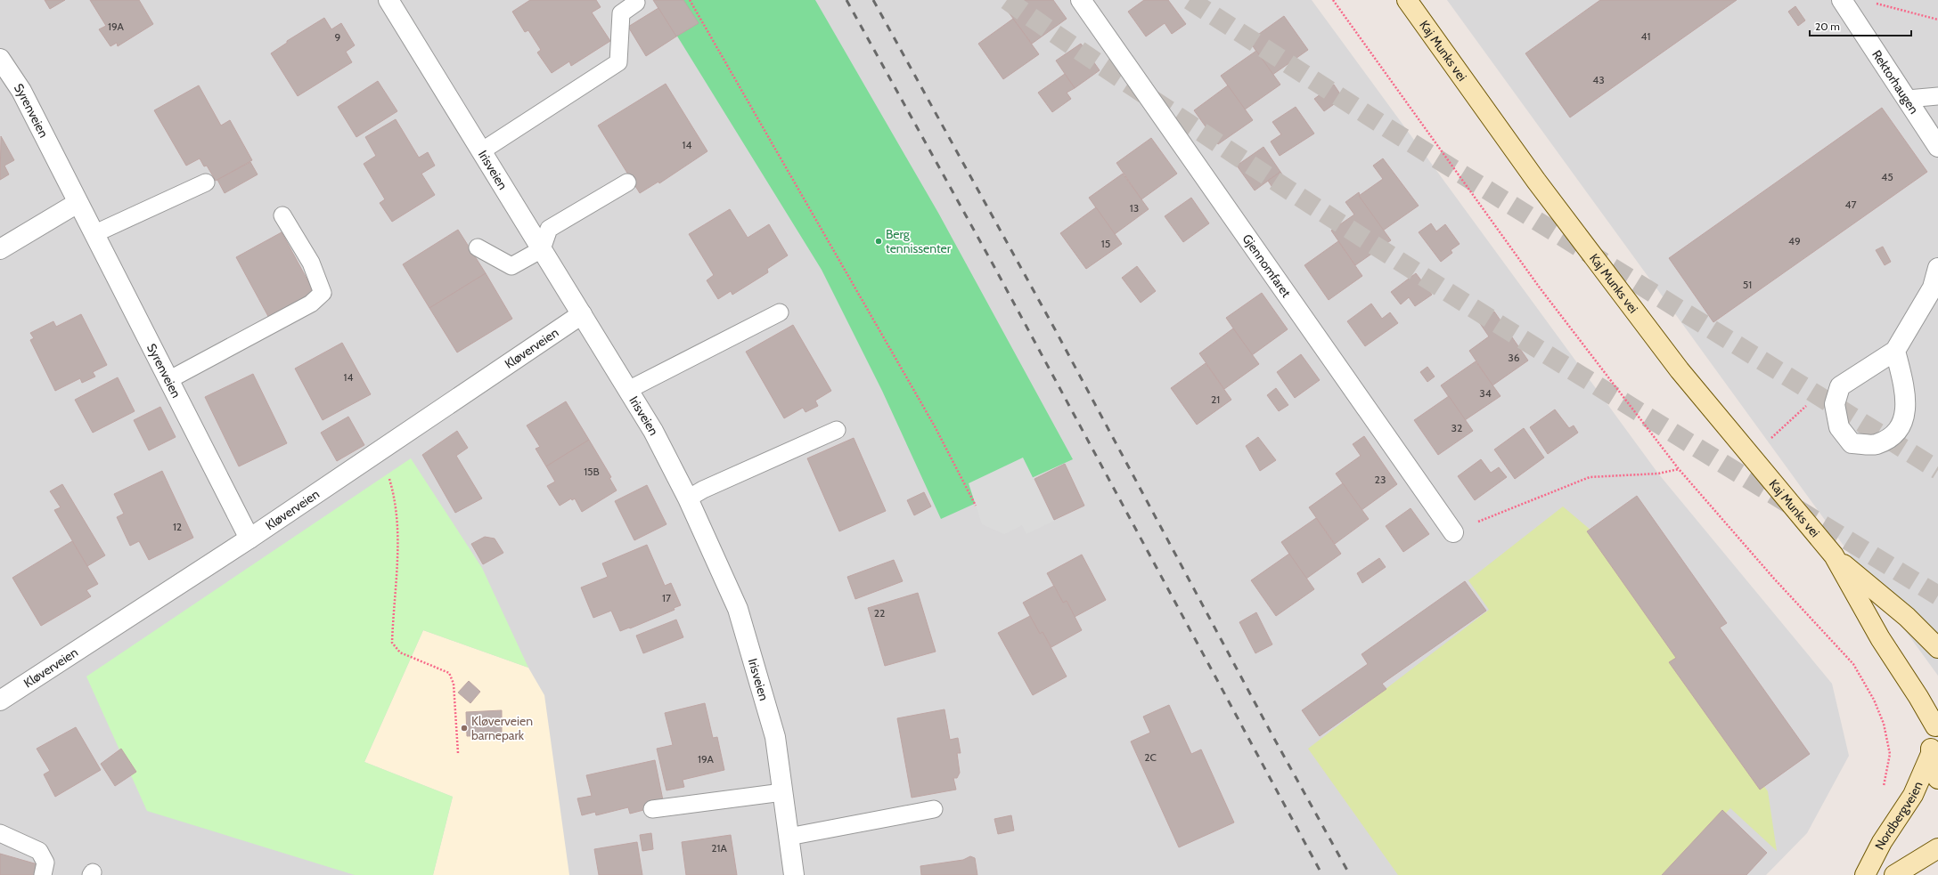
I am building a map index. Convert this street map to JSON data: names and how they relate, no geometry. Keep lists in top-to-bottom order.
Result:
{
  "streets": {
    "main road": ["Kaj Munks vei", "Nordbergveien"],
    "street": [
      "Rektorhaugen",
      "Syrenveien",
      "Irisveien",
      "Gjennomfaret",
      "Kløverveien"
    ]
  },
  "crossings": [
    ["Syrenveien", "Kløverveien"],
    ["Irisveien", "Kløverveien"]
  ],
  "places": ["Berg tennissenter", "Kløverveien barnepark"],
  "house_numbers": [
    "19A",
    "41",
    "9",
    "43",
    "14",
    "45",
    "47",
    "13",
    "49",
    "15",
    "51",
    "36",
    "14",
    "34",
    "21",
    "32",
    "15B",
    "23",
    "12",
    "17",
    "22",
    "2C",
    "19A",
    "21A"
  ],
  "scale_bar": "20 m"
}
